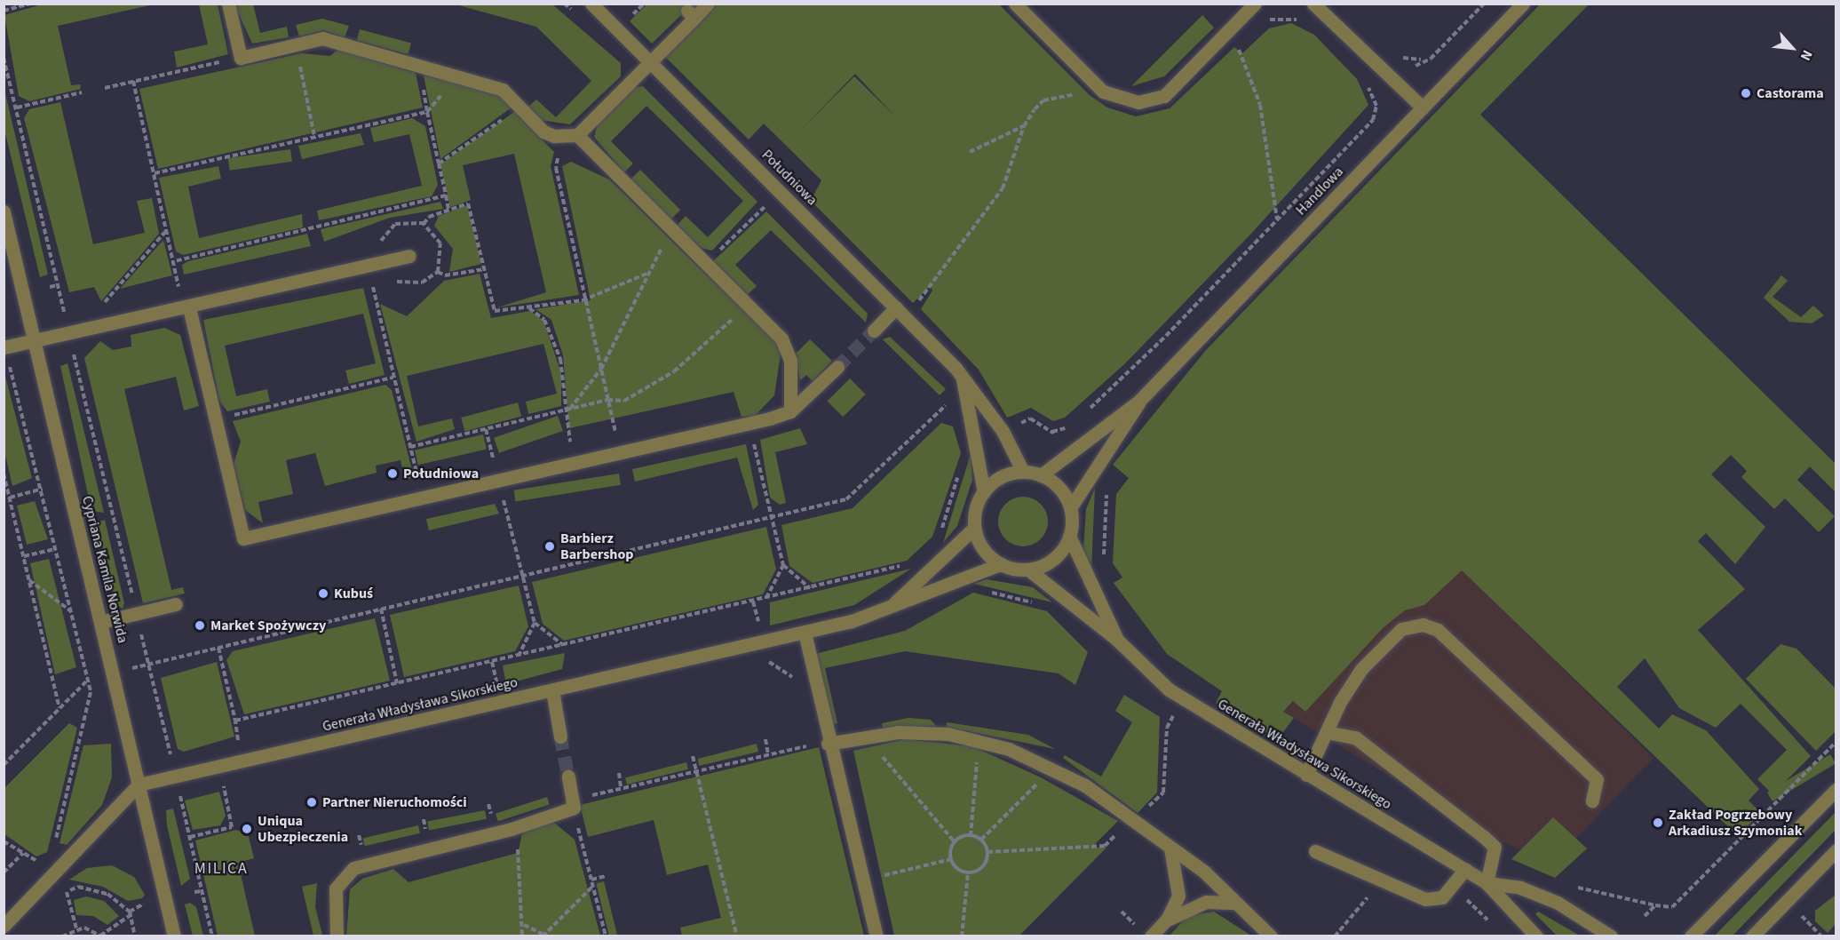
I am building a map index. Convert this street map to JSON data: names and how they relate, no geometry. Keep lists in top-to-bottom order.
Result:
{
  "streets": {
    "street": [
      "Południowa",
      "Handlowa",
      "Cypriana Kamila Norwida",
      "Generała Władysława Sikorskiego"
    ]
  },
  "crossings": [
    ["Południowa", "Handlowa"],
    ["Południowa", "Generała Władysława Sikorskiego"],
    ["Handlowa", "Generała Władysława Sikorskiego"],
    ["Cypriana Kamila Norwida", "Generała Władysława Sikorskiego"]
  ],
  "districts": ["MILICA"],
  "places": [
    "Castorama",
    "Południowa",
    "Barbierz Barbershop",
    "Kubuś",
    "Market Spożywczy",
    "Partner Nieruchomości",
    "Zakład Pogrzebowy Arkadiusz Szymoniak",
    "Uniqua Ubezpieczenia"
  ],
  "north": "bottom right"
}
